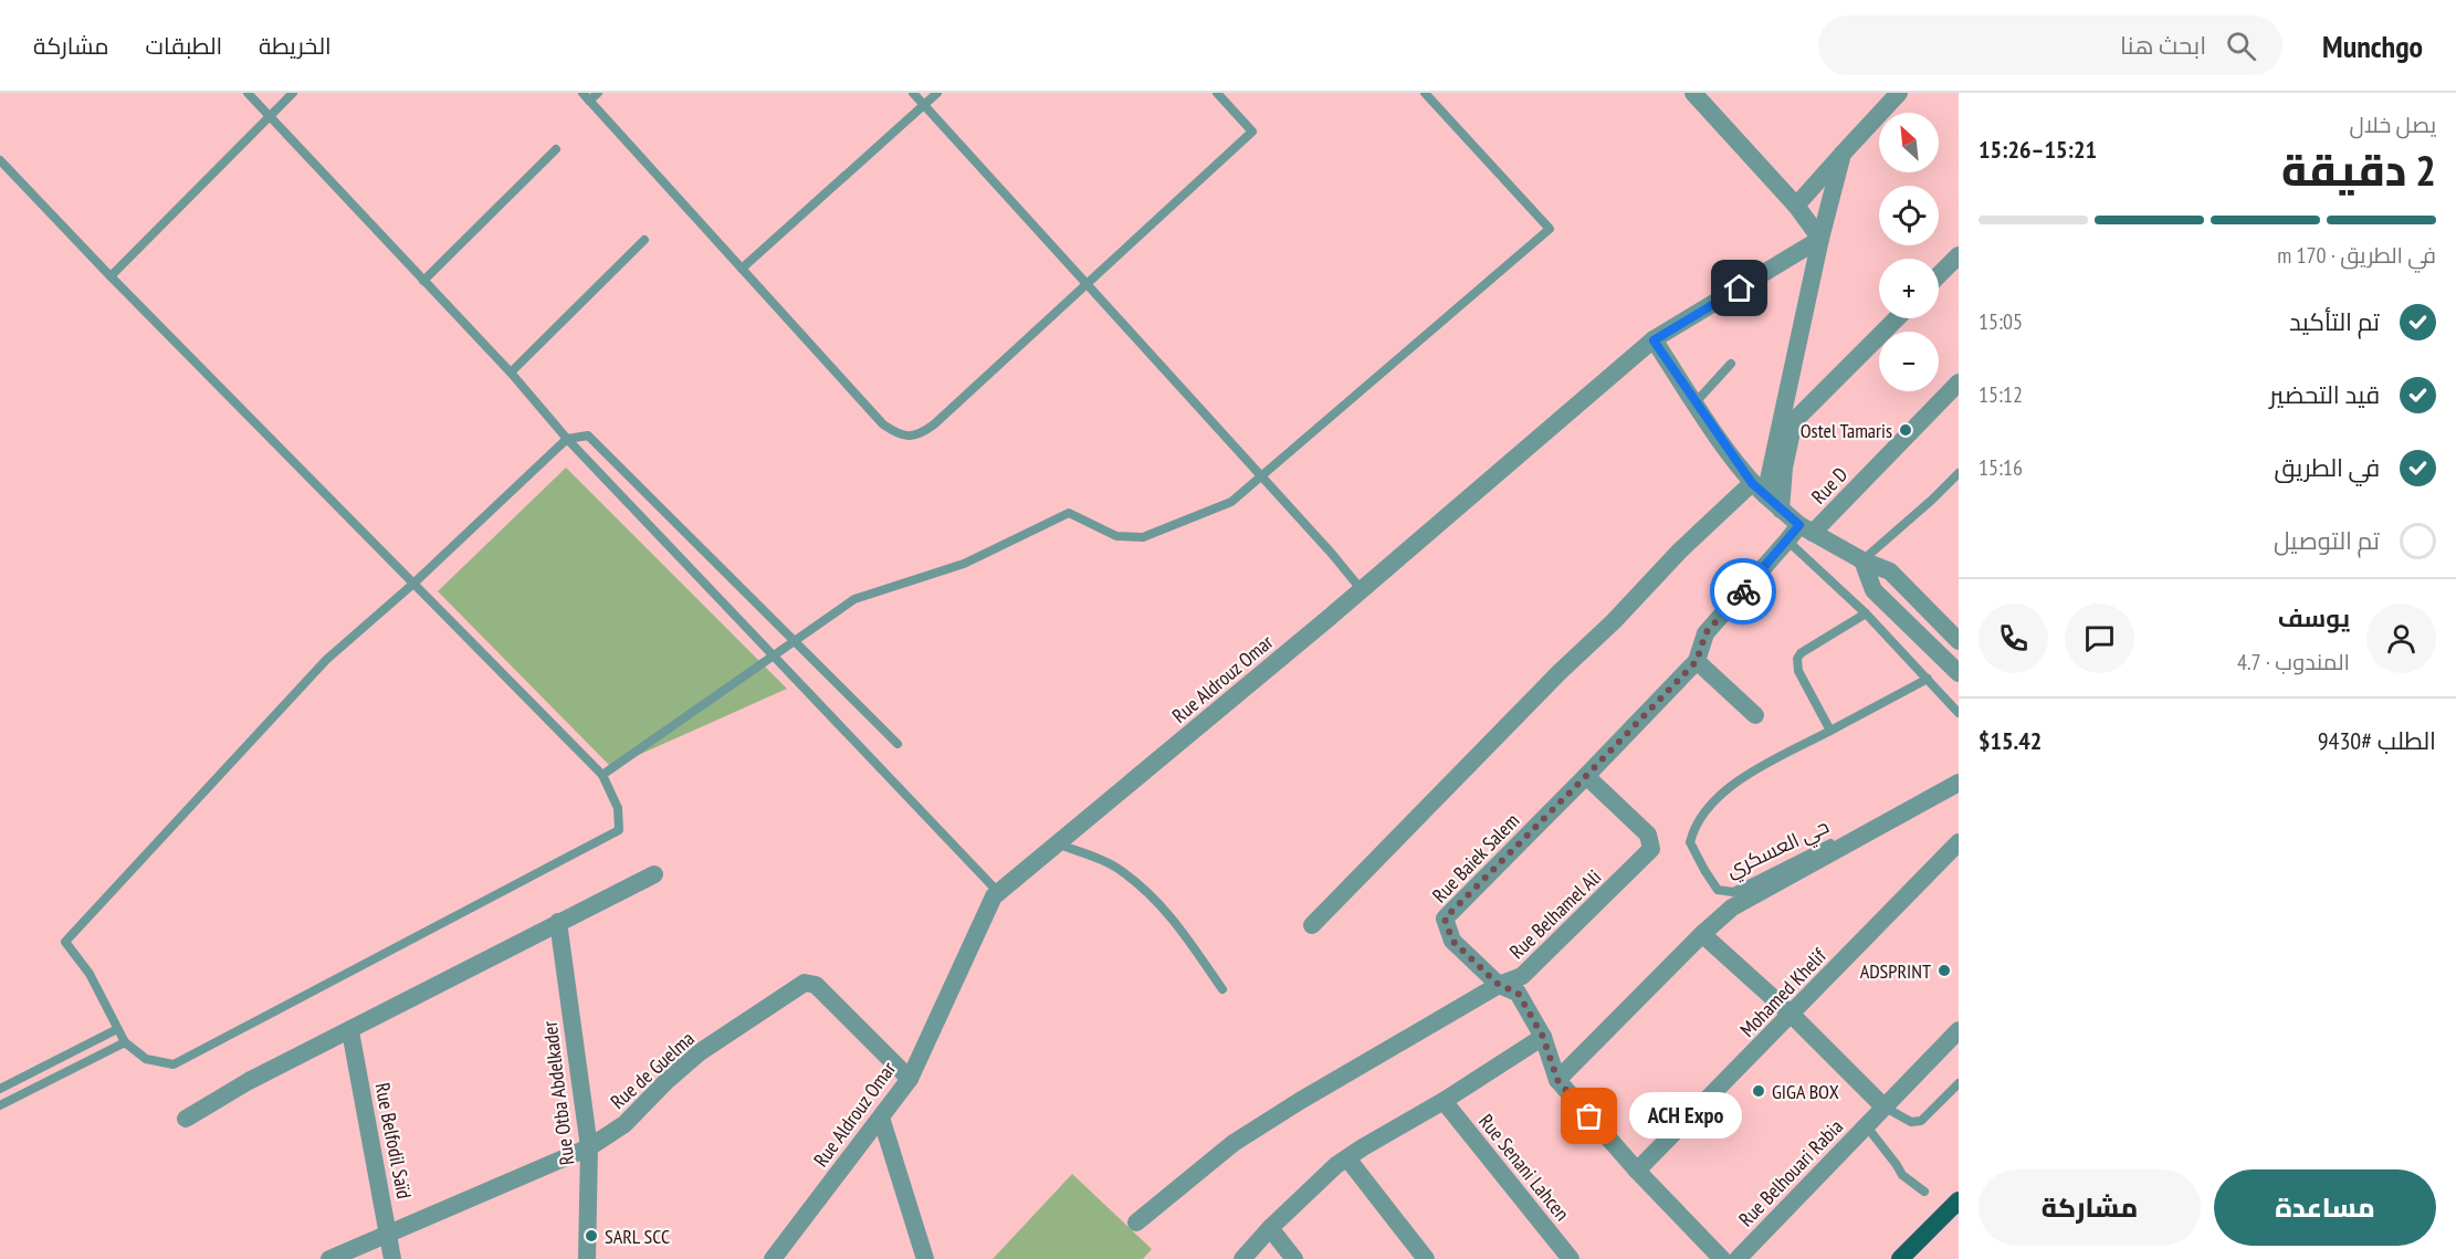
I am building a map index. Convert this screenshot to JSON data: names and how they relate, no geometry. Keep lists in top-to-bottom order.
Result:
{
  "streets": {
    "street": [
      "Rue D",
      "Rue Aldrouz Omar",
      "Rue Baiek Salem",
      "Rue Belhamel Ali",
      "Mohamed Khelif",
      "Rue de Guelma",
      "Rue Otba Abdelkader",
      "Rue Belfodil Saïd",
      "Rue Senani Lahcen",
      "Rue Belhouari Rabia"
    ],
    "lane": ["حي العسكري"]
  },
  "crossings": [
    ["Rue D", "Rue Baiek Salem"],
    ["Rue Aldrouz Omar", "Rue de Guelma"],
    ["Rue Baiek Salem", "Rue Belhamel Ali"],
    ["Rue Belhamel Ali", "Mohamed Khelif"],
    ["Rue de Guelma", "Rue Otba Abdelkader"],
    ["Rue de Guelma", "Rue Belfodil Saïd"]
  ],
  "places": [
    "Ostel Tamaris",
    "ADSPRINT",
    "GIGA BOX",
    "ACH Expo",
    "SARL SCC"
  ],
  "north": "top left",
  "page": {
    "header": "Munchgo",
    "search": "ابحث هنا",
    "nav": ["الخريطة", "الطبقات", "مشاركة"],
    "heading": ["2 دقيقة", "يصل خلال", "15:21–15:26"],
    "panel": [
      "يوسف",
      "المندوب · 4.7",
      "الطلب #9430",
      "$15.42"
    ],
    "map_buttons": ["+", "−"],
    "bar": "في الطريق · 170 m",
    "list": [
      ["تم التأكيد", "15:05"],
      ["قيد التحضير", "15:12"],
      ["في الطريق", "15:16"],
      "تم التوصيل"
    ],
    "bubble": "ACH Expo",
    "buttons": ["مساعدة", "مشاركة"]
  }
}
